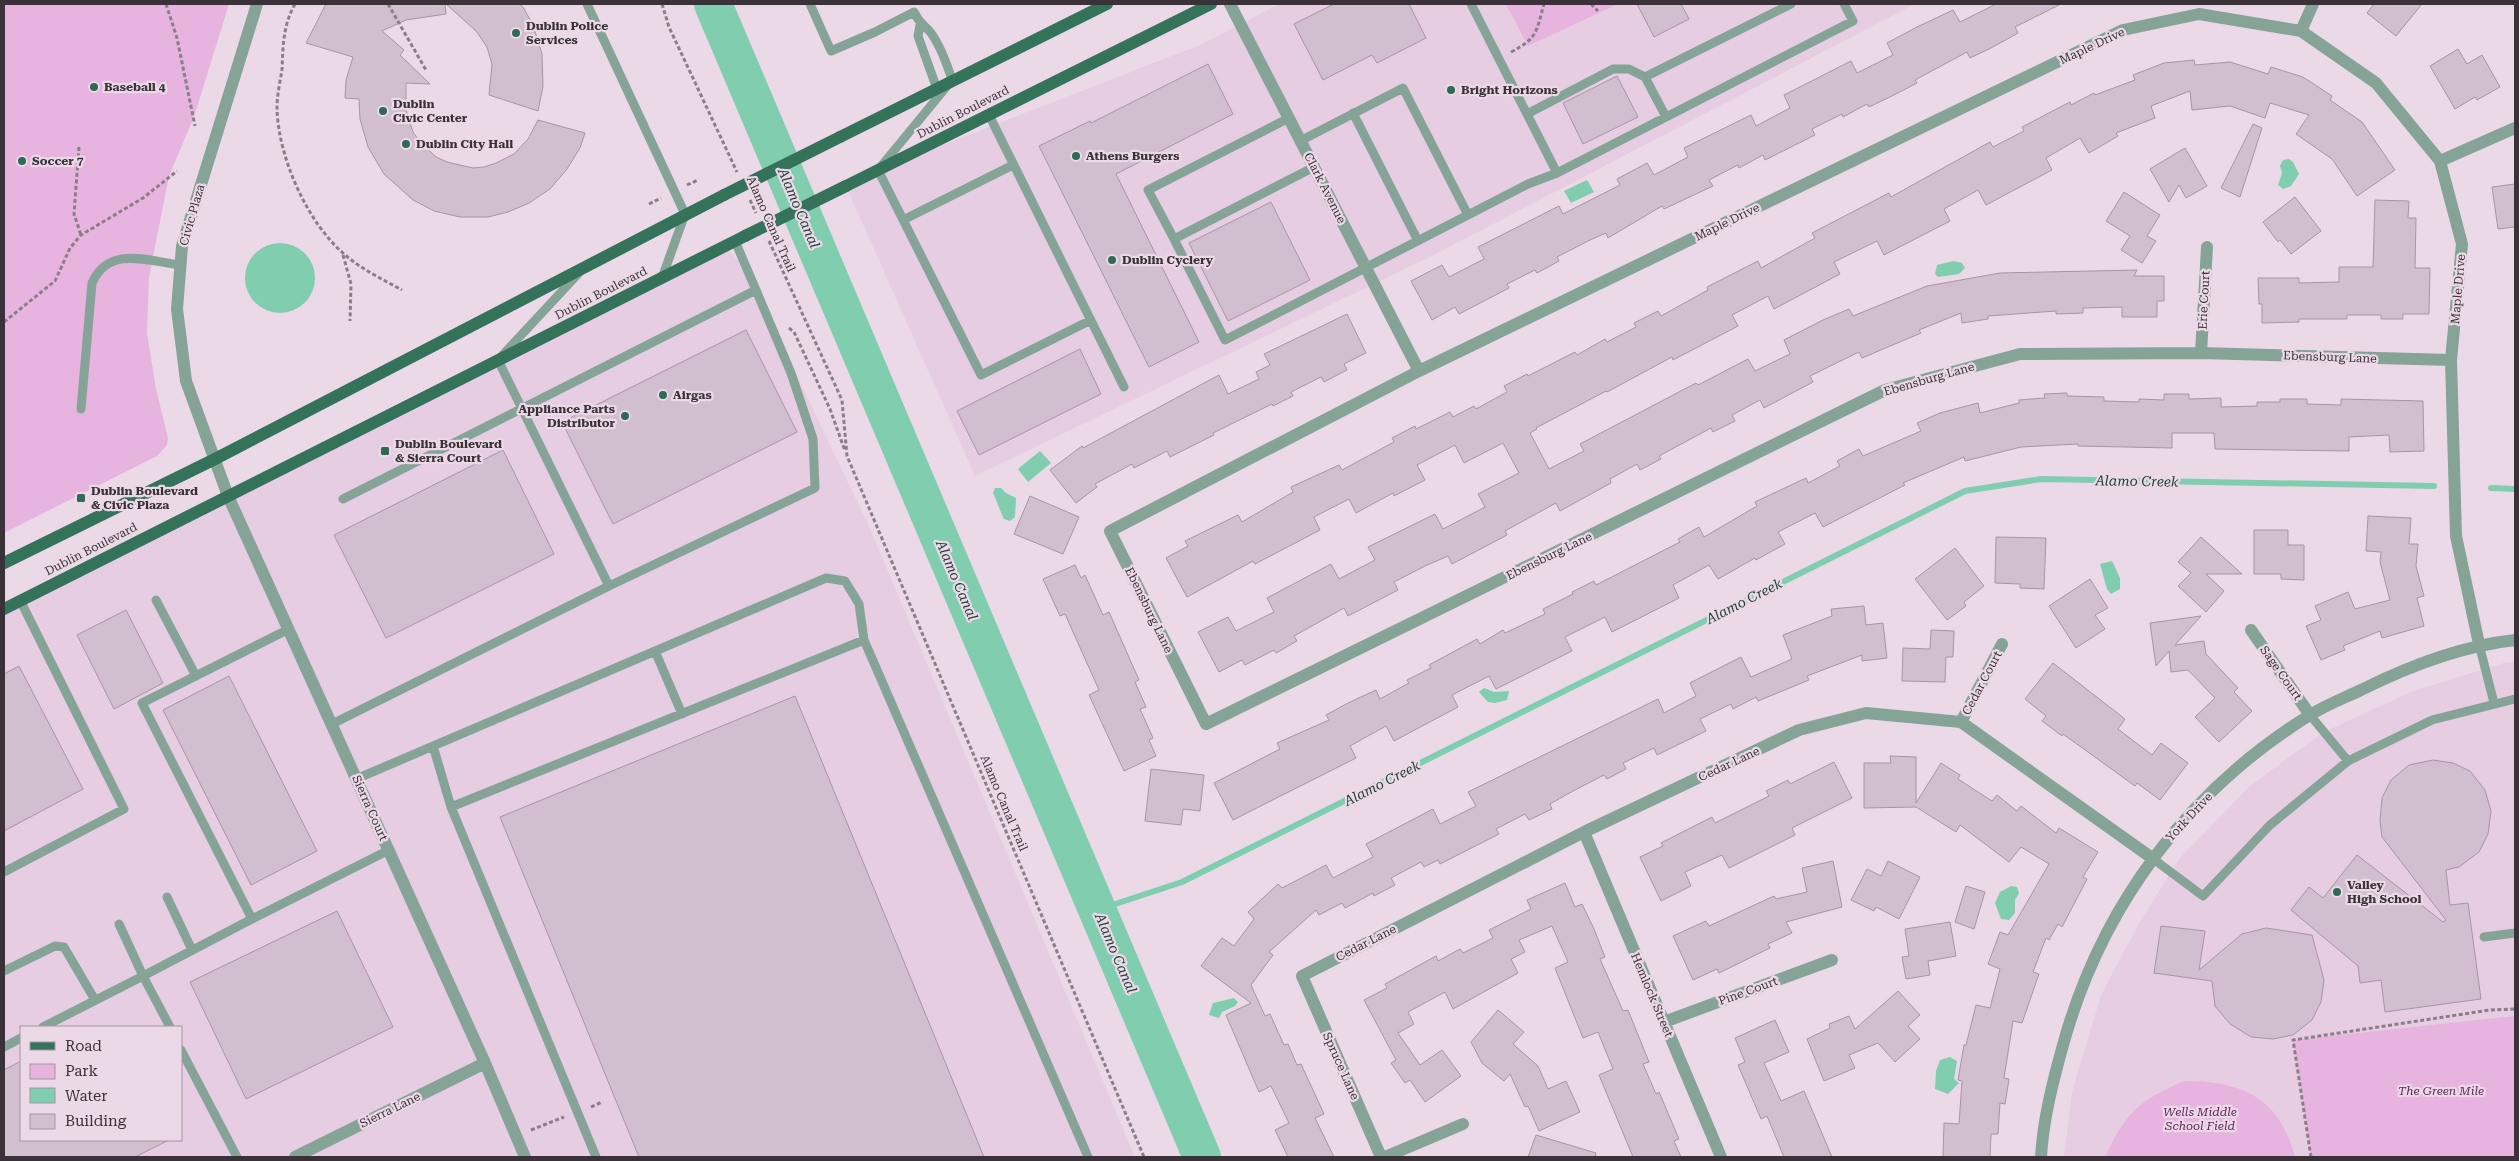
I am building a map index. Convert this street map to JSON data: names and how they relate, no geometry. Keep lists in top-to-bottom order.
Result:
{
  "streets": {
    "main road": ["Dublin Boulevard"],
    "street": [
      "Maple Drive",
      "Clark Avenue",
      "Civic Plaza",
      "Erie Court",
      "Ebensburg Lane",
      "Sage Court",
      "Cedar Court",
      "Cedar Lane",
      "Sierra Court",
      "York Drive",
      "Pine Court",
      "Hemlock Street",
      "Spruce Lane",
      "Sierra Lane"
    ],
    "path": ["Alamo Canal Trail"]
  },
  "crossings": [
    ["Maple Drive", "Clark Avenue"],
    ["Maple Drive", "Ebensburg Lane"],
    ["Maple Drive", "York Drive"],
    ["Dublin Boulevard", "Civic Plaza"],
    ["Dublin Boulevard", "Sierra Court"],
    ["Clark Avenue", "Ebensburg Lane"],
    ["Civic Plaza", "Sierra Court"],
    ["Erie Court", "Ebensburg Lane"],
    ["Sage Court", "York Drive"],
    ["Cedar Court", "Cedar Lane"],
    ["Cedar Lane", "Hemlock Street"],
    ["Cedar Lane", "Spruce Lane"],
    ["Sierra Court", "Sierra Lane"],
    ["Pine Court", "Hemlock Street"]
  ],
  "water": ["Alamo Canal", "Alamo Creek"],
  "parks": ["The Green Mile", "Wells Middle School Field"],
  "places": {
    "other": [
      "Dublin Police Services",
      "Baseball 4",
      "Bright Horizons",
      "Dublin Civic Center",
      "Dublin City Hall",
      "Athens Burgers",
      "Soccer 7",
      "Dublin Cyclery",
      "Airgas",
      "Appliance Parts Distributor",
      "Valley High School"
    ],
    "transit": ["Dublin Boulevard & Sierra Court", "Dublin Boulevard & Civic Plaza"]
  },
  "legend": [
    "Road",
    "Park",
    "Water",
    "Building"
  ]
}
